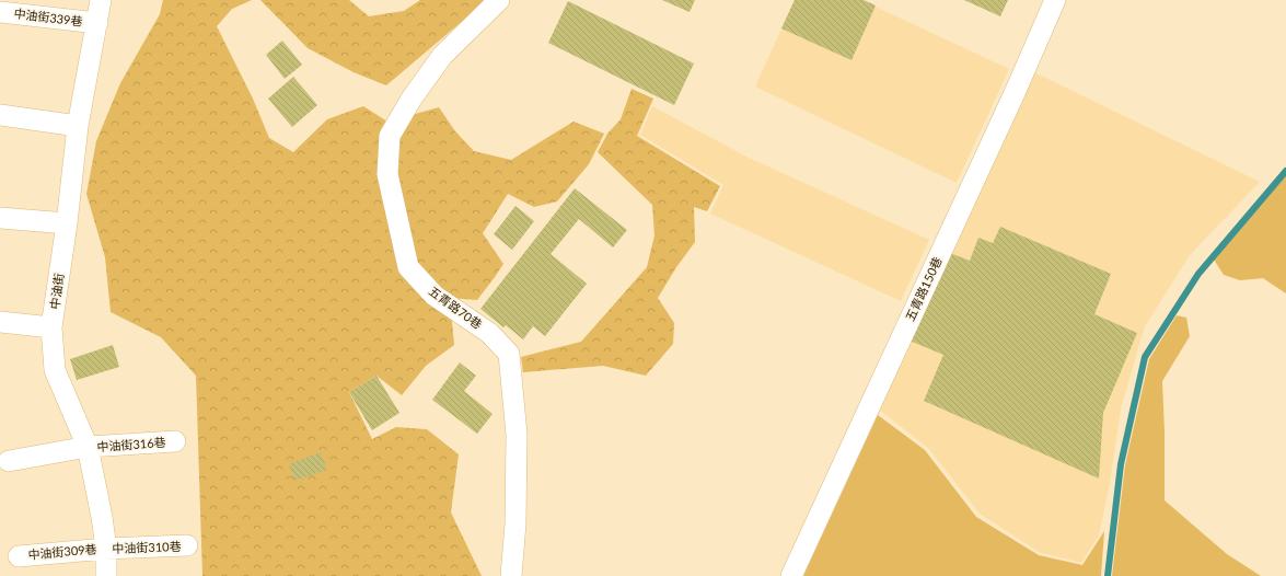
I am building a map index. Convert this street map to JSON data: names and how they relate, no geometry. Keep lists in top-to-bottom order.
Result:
{
  "streets": {
    "street": [
      "中油街339巷",
      "五青路150巷",
      "中油街",
      "五青路70巷",
      "中油街316巷",
      "中油街310巷",
      "中油街309巷"
    ]
  },
  "crossings": [
    ["中油街339巷", "中油街"],
    ["中油街", "中油街316巷"],
    ["中油街", "中油街310巷"],
    ["中油街", "中油街309巷"],
    ["中油街310巷", "中油街309巷"]
  ]
}
